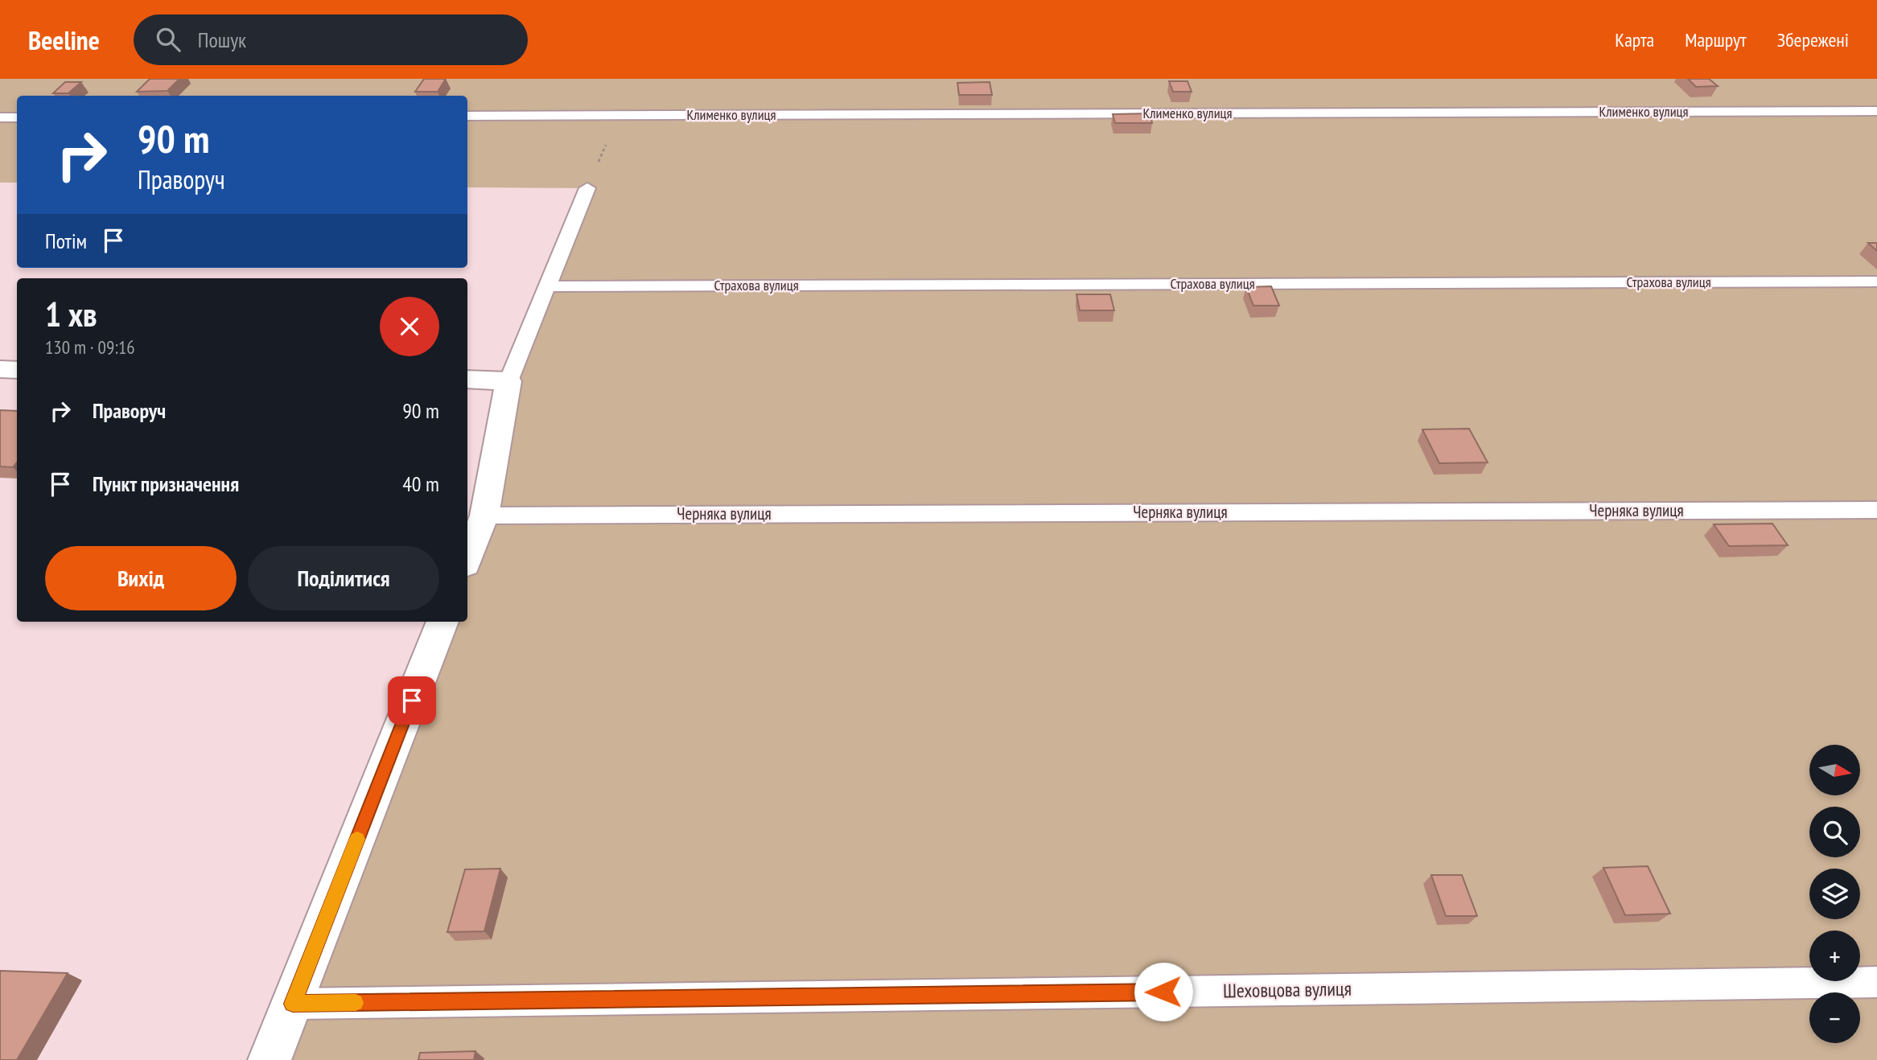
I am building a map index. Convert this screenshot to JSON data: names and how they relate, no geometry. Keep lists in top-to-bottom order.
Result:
{
  "streets": {
    "lane": [
      "Клименко вулиця",
      "Страхова вулиця",
      "Черняка вулиця",
      "Шеховцова вулиця"
    ]
  },
  "north": "right",
  "page": {
    "header": "Beeline",
    "search": "Пошук",
    "nav": ["Карта", "Маршрут", "Збережені"],
    "turn": ["90 m", "Праворуч"],
    "then": "Потім",
    "heading": ["1 хв", "130 m · 09:16"],
    "list": [
      {
        "name": "Праворуч",
        "value": "90 m"
      },
      {
        "name": "Пункт призначення",
        "value": "40 m"
      }
    ],
    "buttons": ["Вихід", "Поділитися"],
    "map_buttons": ["+", "−"]
  }
}
